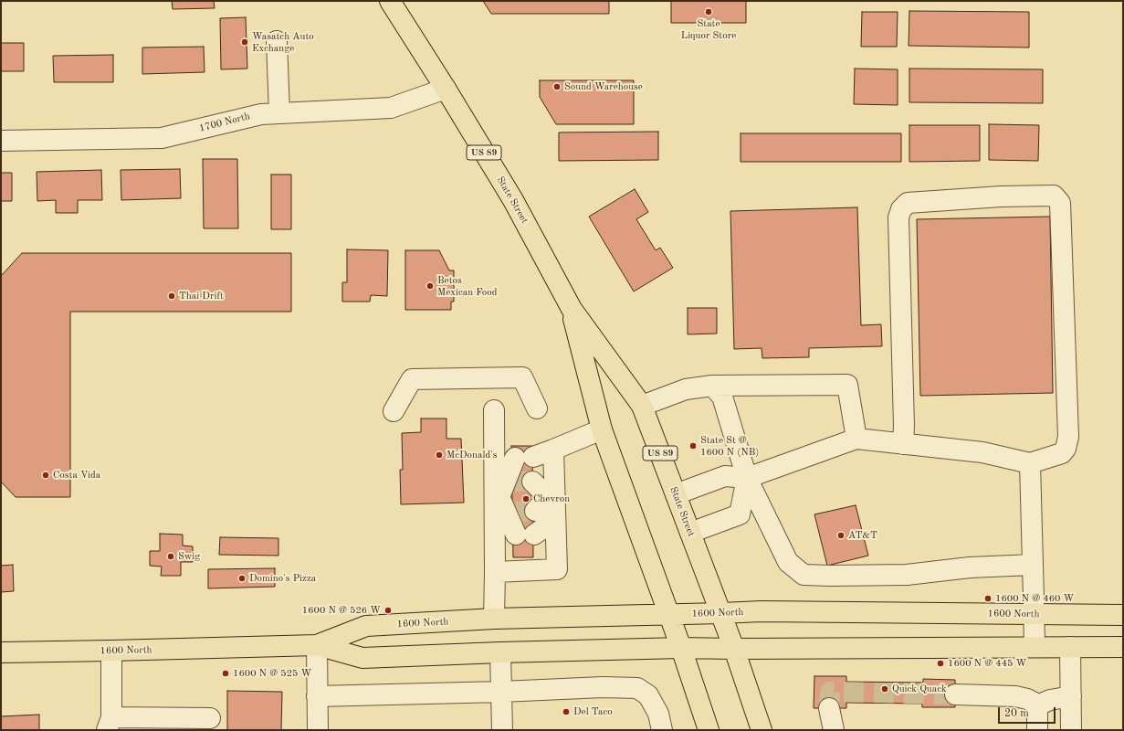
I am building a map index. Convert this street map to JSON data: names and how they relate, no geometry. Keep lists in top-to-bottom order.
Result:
{
  "streets": {
    "main road": ["US 89", "State Street", "1600 North"],
    "street": ["1700 North"]
  },
  "crossings": [
    ["1700 North", "State Street"],
    ["State Street", "1600 North"]
  ],
  "places": [
    "State Liquor Store",
    "Wasatch Auto Exchange",
    "Sound Warehouse",
    "Betos Mexican Food",
    "Thai Drift",
    "State St @ 1600 N (NB)",
    "McDonald's",
    "Costa Vida",
    "Chevron",
    "AT&T",
    "Swig",
    "Domino's Pizza",
    "1600 N @ 460 W",
    "1600 N @ 526 W",
    "1600 N @ 445 W",
    "1600 N @ 525 W",
    "Quick Quack",
    "Del Taco"
  ],
  "scale_bar": "20 m"
}
